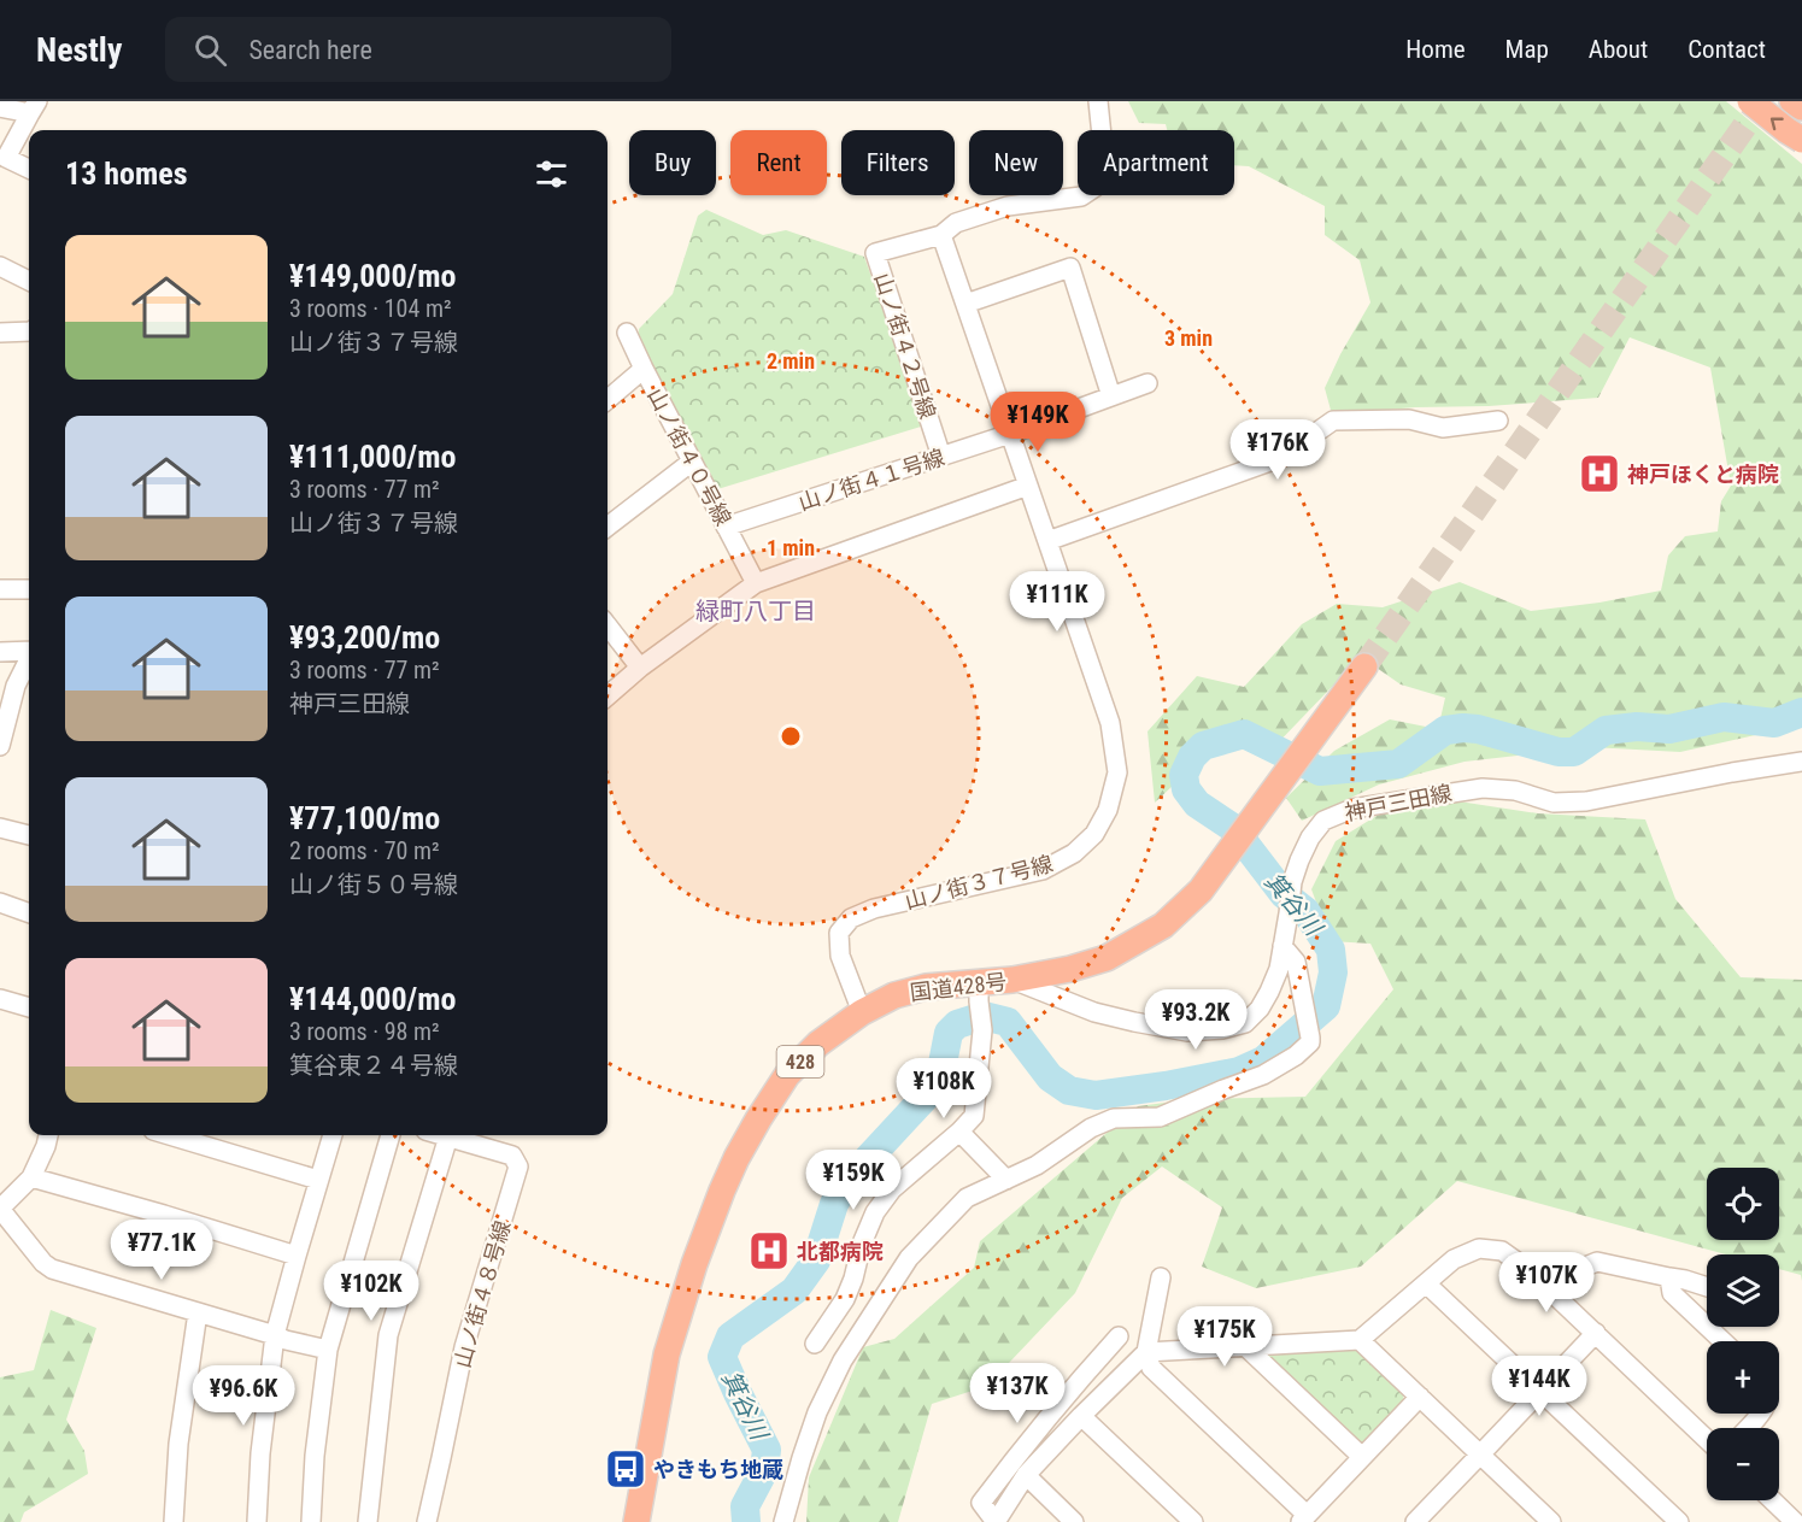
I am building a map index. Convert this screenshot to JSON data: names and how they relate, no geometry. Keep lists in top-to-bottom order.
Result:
{
  "streets": {
    "highway": ["国道428号", "428"],
    "street": [
      "山ノ街４２号線",
      "山ノ街４０号線",
      "山ノ街４１号線",
      "神戸三田線",
      "山ノ街３７号線",
      "山ノ街４８号線"
    ]
  },
  "crossings": [
    ["山ノ街４２号線", "山ノ街４１号線"],
    ["山ノ街４０号線", "山ノ街４１号線"],
    ["山ノ街４１号線", "山ノ街３７号線"],
    ["神戸三田線", "国道428号"],
    ["山ノ街３７号線", "国道428号"]
  ],
  "districts": ["緑町八丁目"],
  "water": ["箕谷川"],
  "places": {
    "hospital": ["神戸ほくと病院", "北都病院"],
    "bus stop": ["やきもち地蔵"]
  },
  "page": {
    "header": "Nestly",
    "search": "Search here",
    "nav": [
      "Home",
      "Map",
      "About",
      "Contact"
    ],
    "chip": [
      "Buy",
      "Rent",
      "Filters",
      "New",
      "Apartment"
    ],
    "heading": "13 homes",
    "list": [
      {
        "name": "¥149,000/mo",
        "note": "3 rooms · 104 m² · 山ノ街３７号線"
      },
      {
        "name": "¥111,000/mo",
        "note": "3 rooms · 77 m² · 山ノ街３７号線"
      },
      {
        "name": "¥93,200/mo",
        "note": "3 rooms · 77 m² · 神戸三田線"
      },
      {
        "name": "¥77,100/mo",
        "note": "2 rooms · 70 m² · 山ノ街５０号線"
      },
      {
        "name": "¥144,000/mo",
        "note": "3 rooms · 98 m² · 箕谷東２４号線"
      }
    ],
    "price": [
      "¥149K",
      "¥176K",
      "¥111K",
      "¥93.2K",
      "¥108K",
      "¥159K",
      "¥77.1K",
      "¥107K",
      "¥102K",
      "¥175K",
      "¥144K",
      "¥137K",
      "¥96.6K"
    ],
    "map_buttons": ["+", "−"]
  },
  "rings": ["3 min", "2 min", "1 min"]
}
